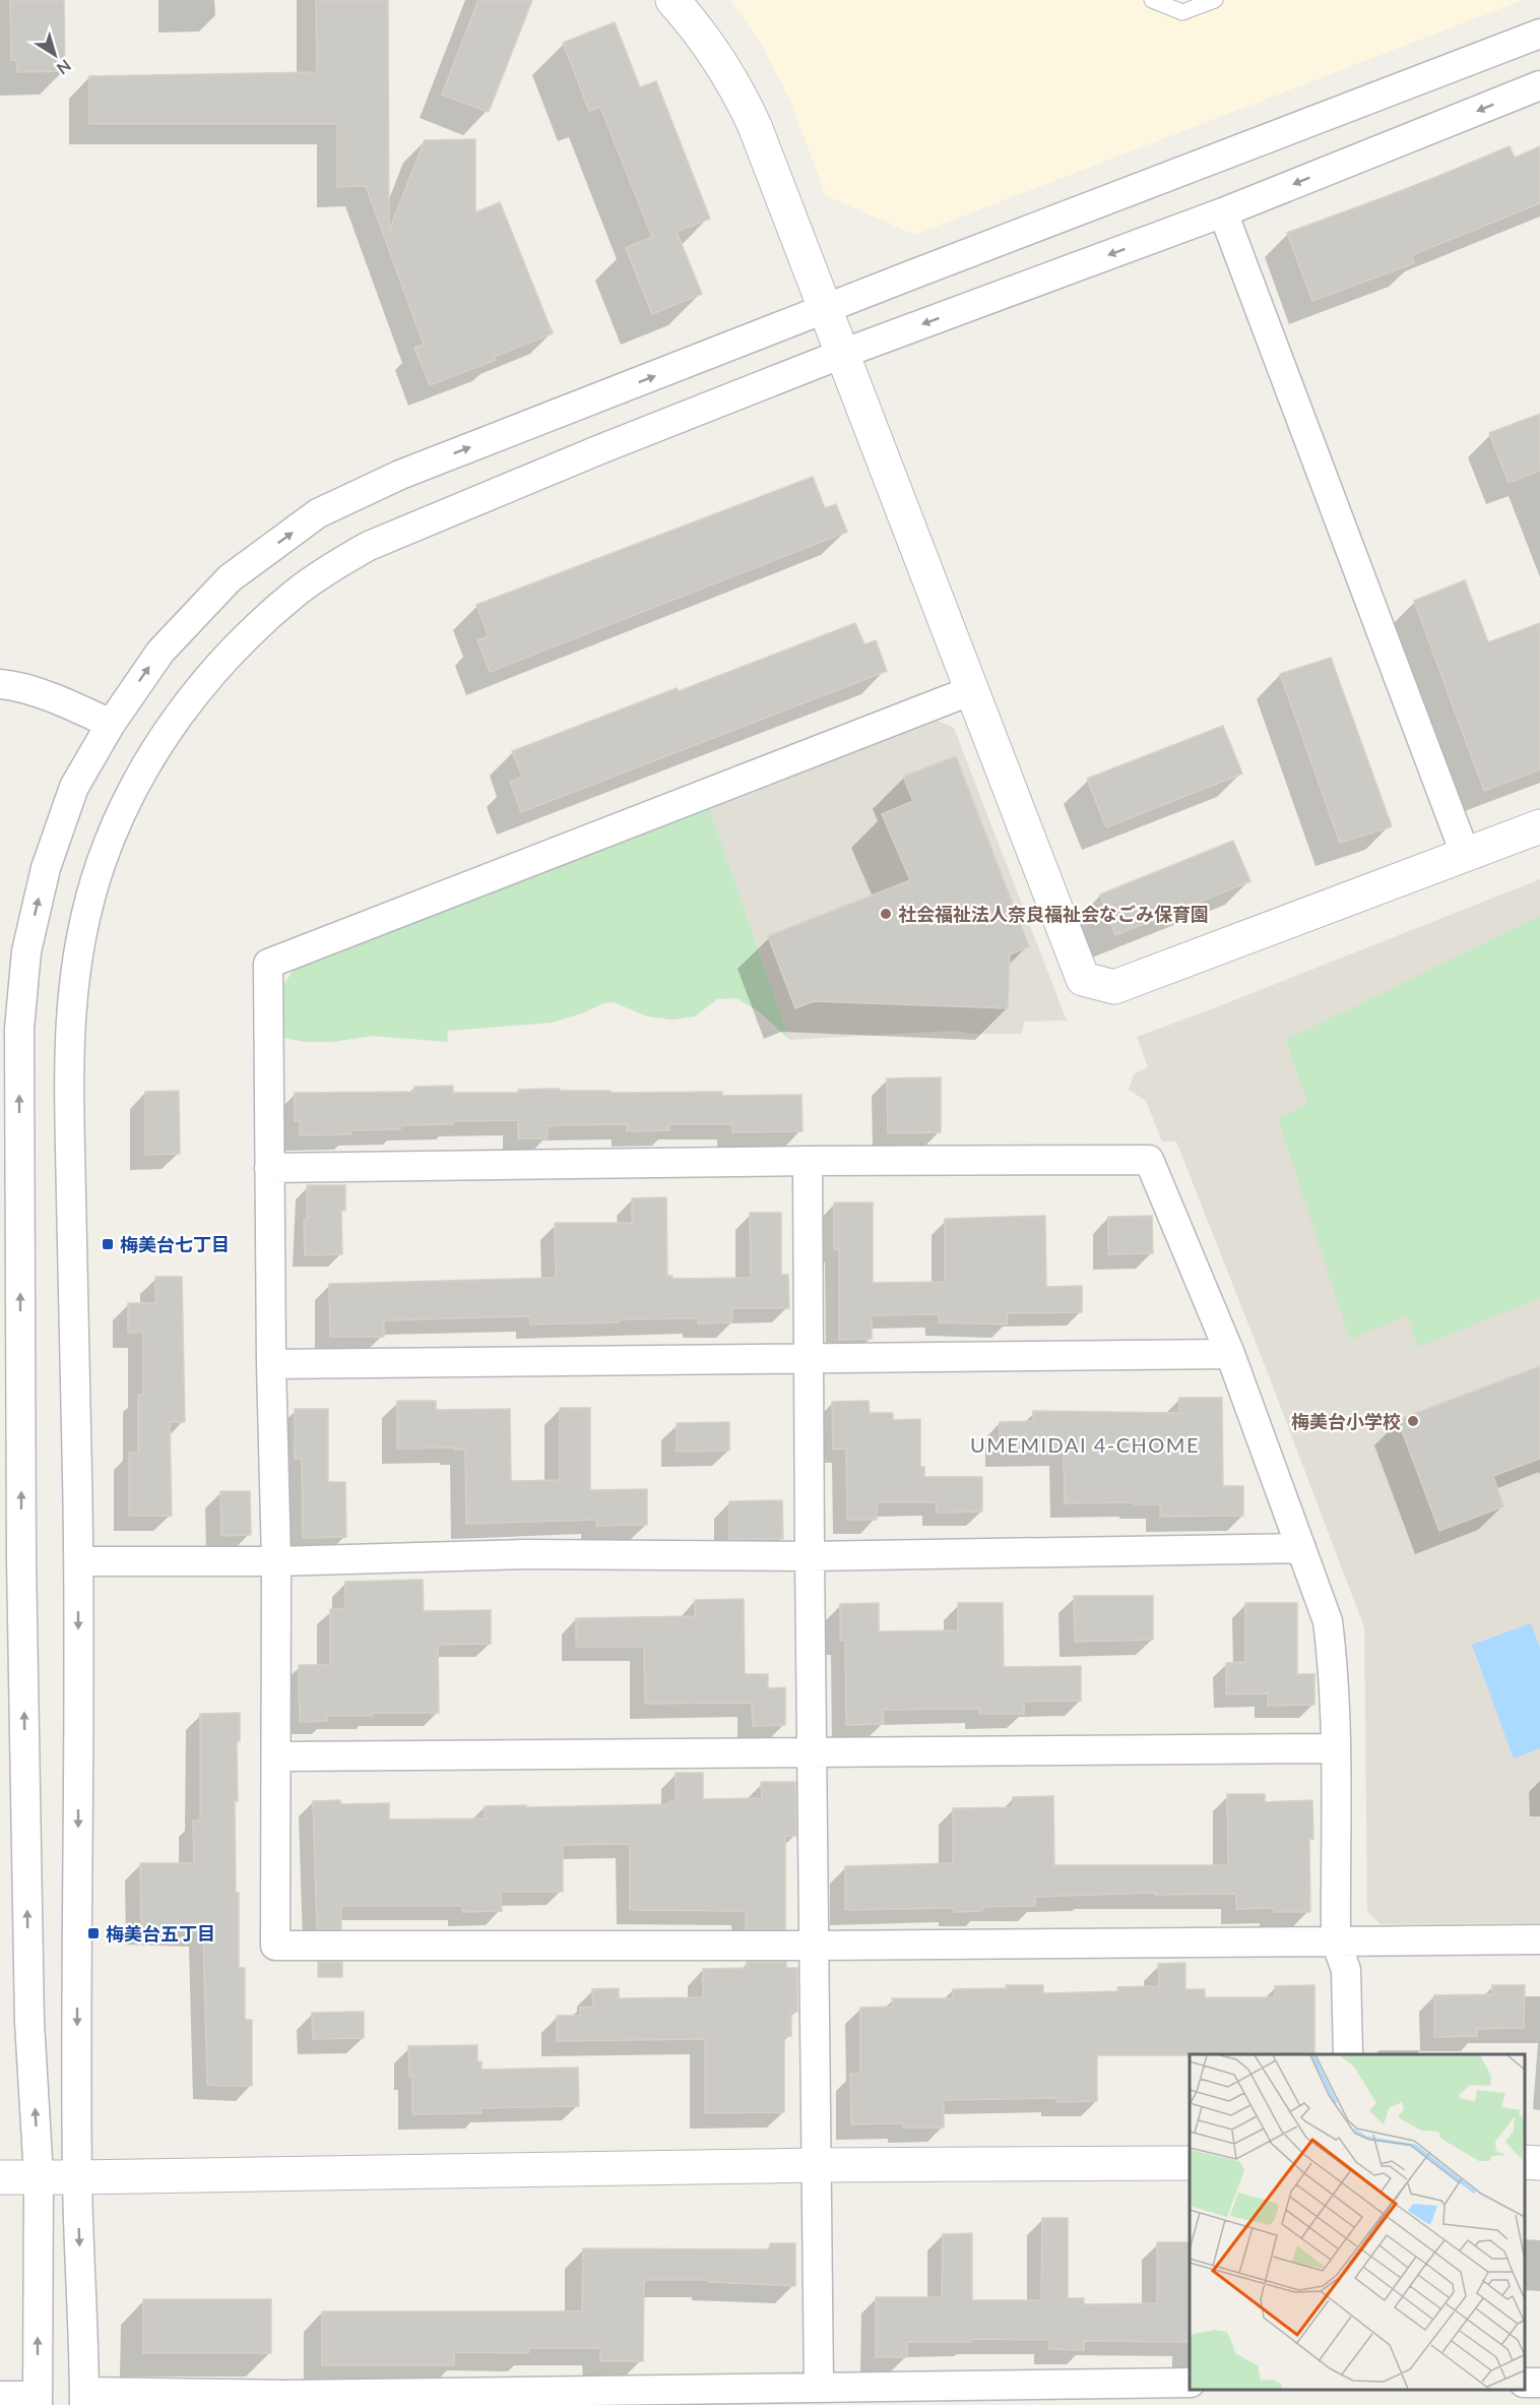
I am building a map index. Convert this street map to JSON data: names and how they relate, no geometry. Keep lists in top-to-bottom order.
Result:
{
  "districts": ["UMEMIDAI 4-CHOME"],
  "places": {
    "other": ["社会福祉法人奈良福祉会なごみ保育園", "梅美台小学校"],
    "transit": ["梅美台七丁目", "梅美台五丁目"]
  },
  "north": "bottom right"
}
